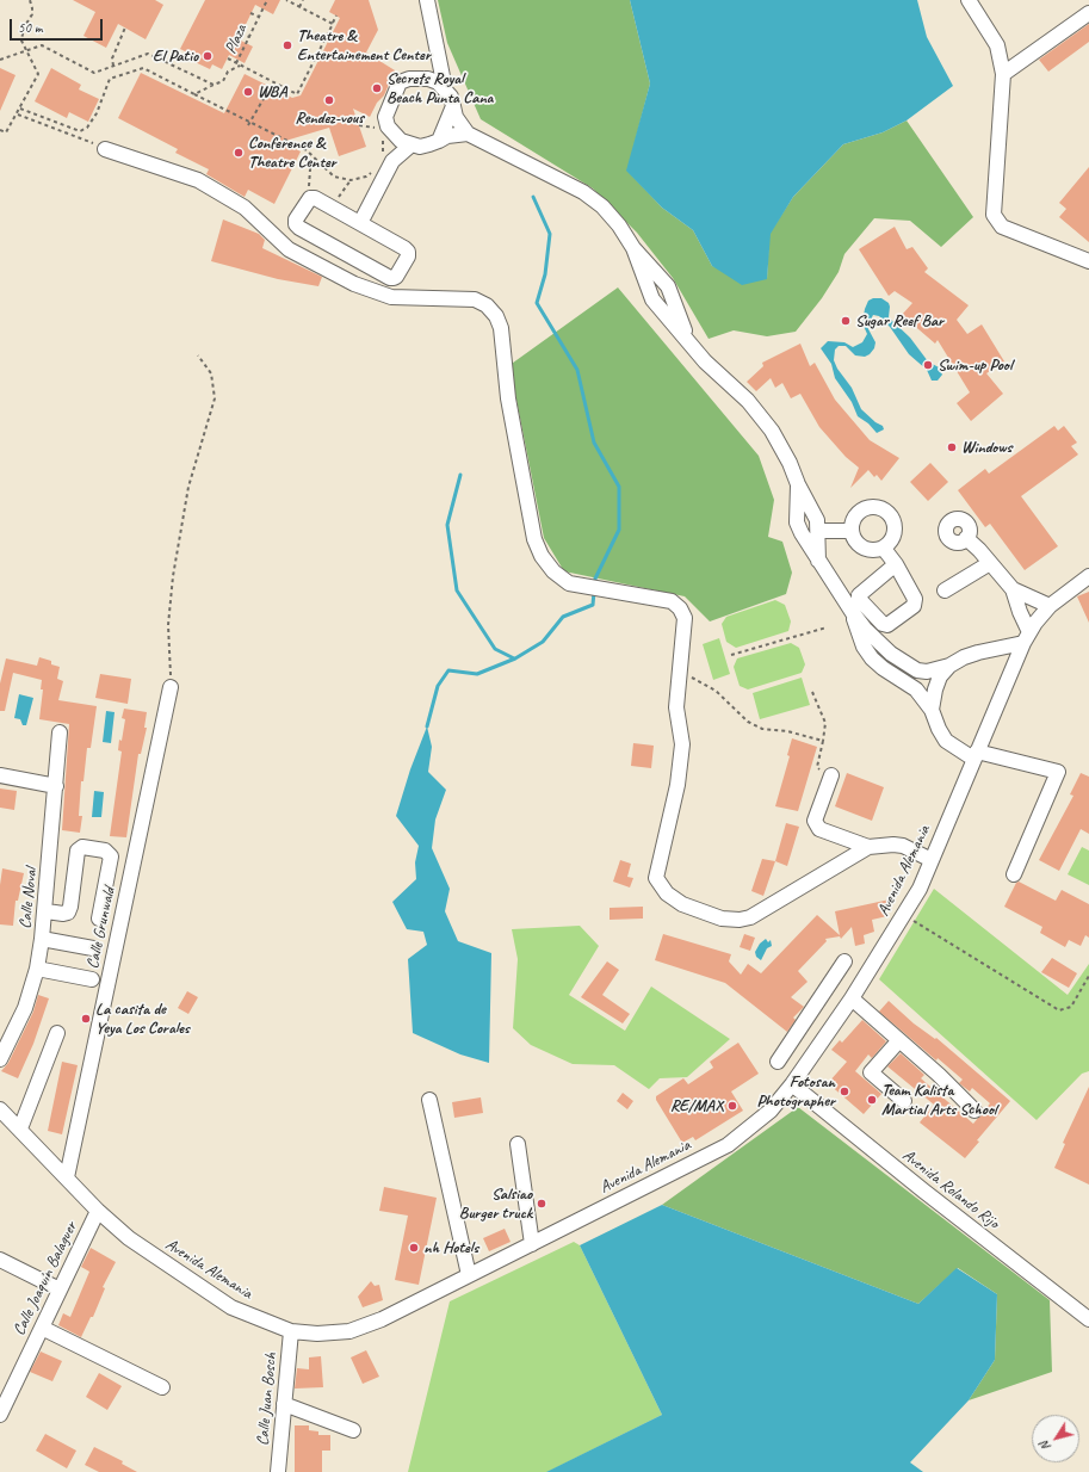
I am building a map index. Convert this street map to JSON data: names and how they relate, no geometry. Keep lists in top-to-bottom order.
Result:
{
  "streets": {
    "street": [
      "Avenida Alemania",
      "Calle Noval",
      "Calle Grunwald",
      "Avenida Rolando Rijo",
      "Calle Joaquín Balaguer",
      "Calle Juan Bosch"
    ],
    "path": ["Plaza"]
  },
  "crossings": [
    ["Avenida Alemania", "Calle Grunwald"],
    ["Avenida Alemania", "Avenida Rolando Rijo"],
    ["Avenida Alemania", "Calle Joaquín Balaguer"],
    ["Avenida Alemania", "Calle Juan Bosch"]
  ],
  "places": [
    "Theatre & Entertainement Center",
    "El Patio",
    "Secrets Royal Beach Punta Cana",
    "WBA",
    "Rendez-vous",
    "Conference & Theatre Center",
    "Sugar Reef Bar",
    "Swim-up Pool",
    "Windows",
    "La casita de Yeya Los Corales",
    "Fotosan Photographer",
    "Team Kalista Martial Arts School",
    "RE/MAX",
    "Salsiao Burger truck",
    "nh Hotels"
  ],
  "scale_bar": "50 m",
  "north": "bottom left"
}
